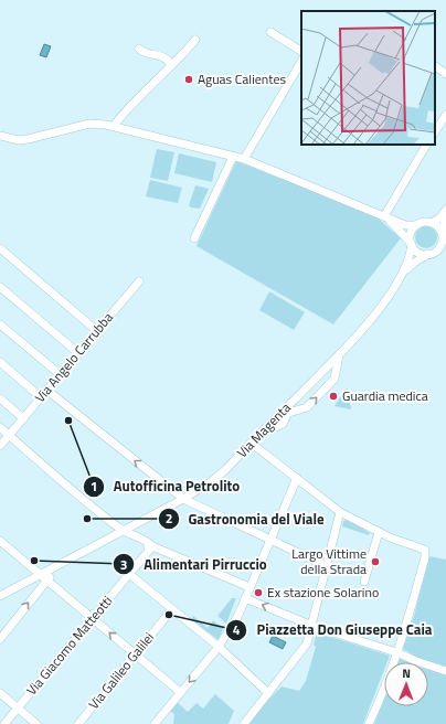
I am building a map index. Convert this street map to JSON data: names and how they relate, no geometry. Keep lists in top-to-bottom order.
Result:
{
  "streets": {
    "street": [
      "Via Angelo Carrubba",
      "Via Magenta",
      "Via Giacomo Matteotti",
      "Via Galileo Galilei"
    ]
  },
  "places": [
    "Aguas Calientes",
    "Guardia medica",
    "Autofficina Petrolito",
    "Gastronomia del Viale",
    "Alimentari Pirruccio",
    "Largo Vittime della Strada",
    "Ex stazione Solarino",
    "Piazzetta Don Giuseppe Caia"
  ],
  "north": "top"
}
